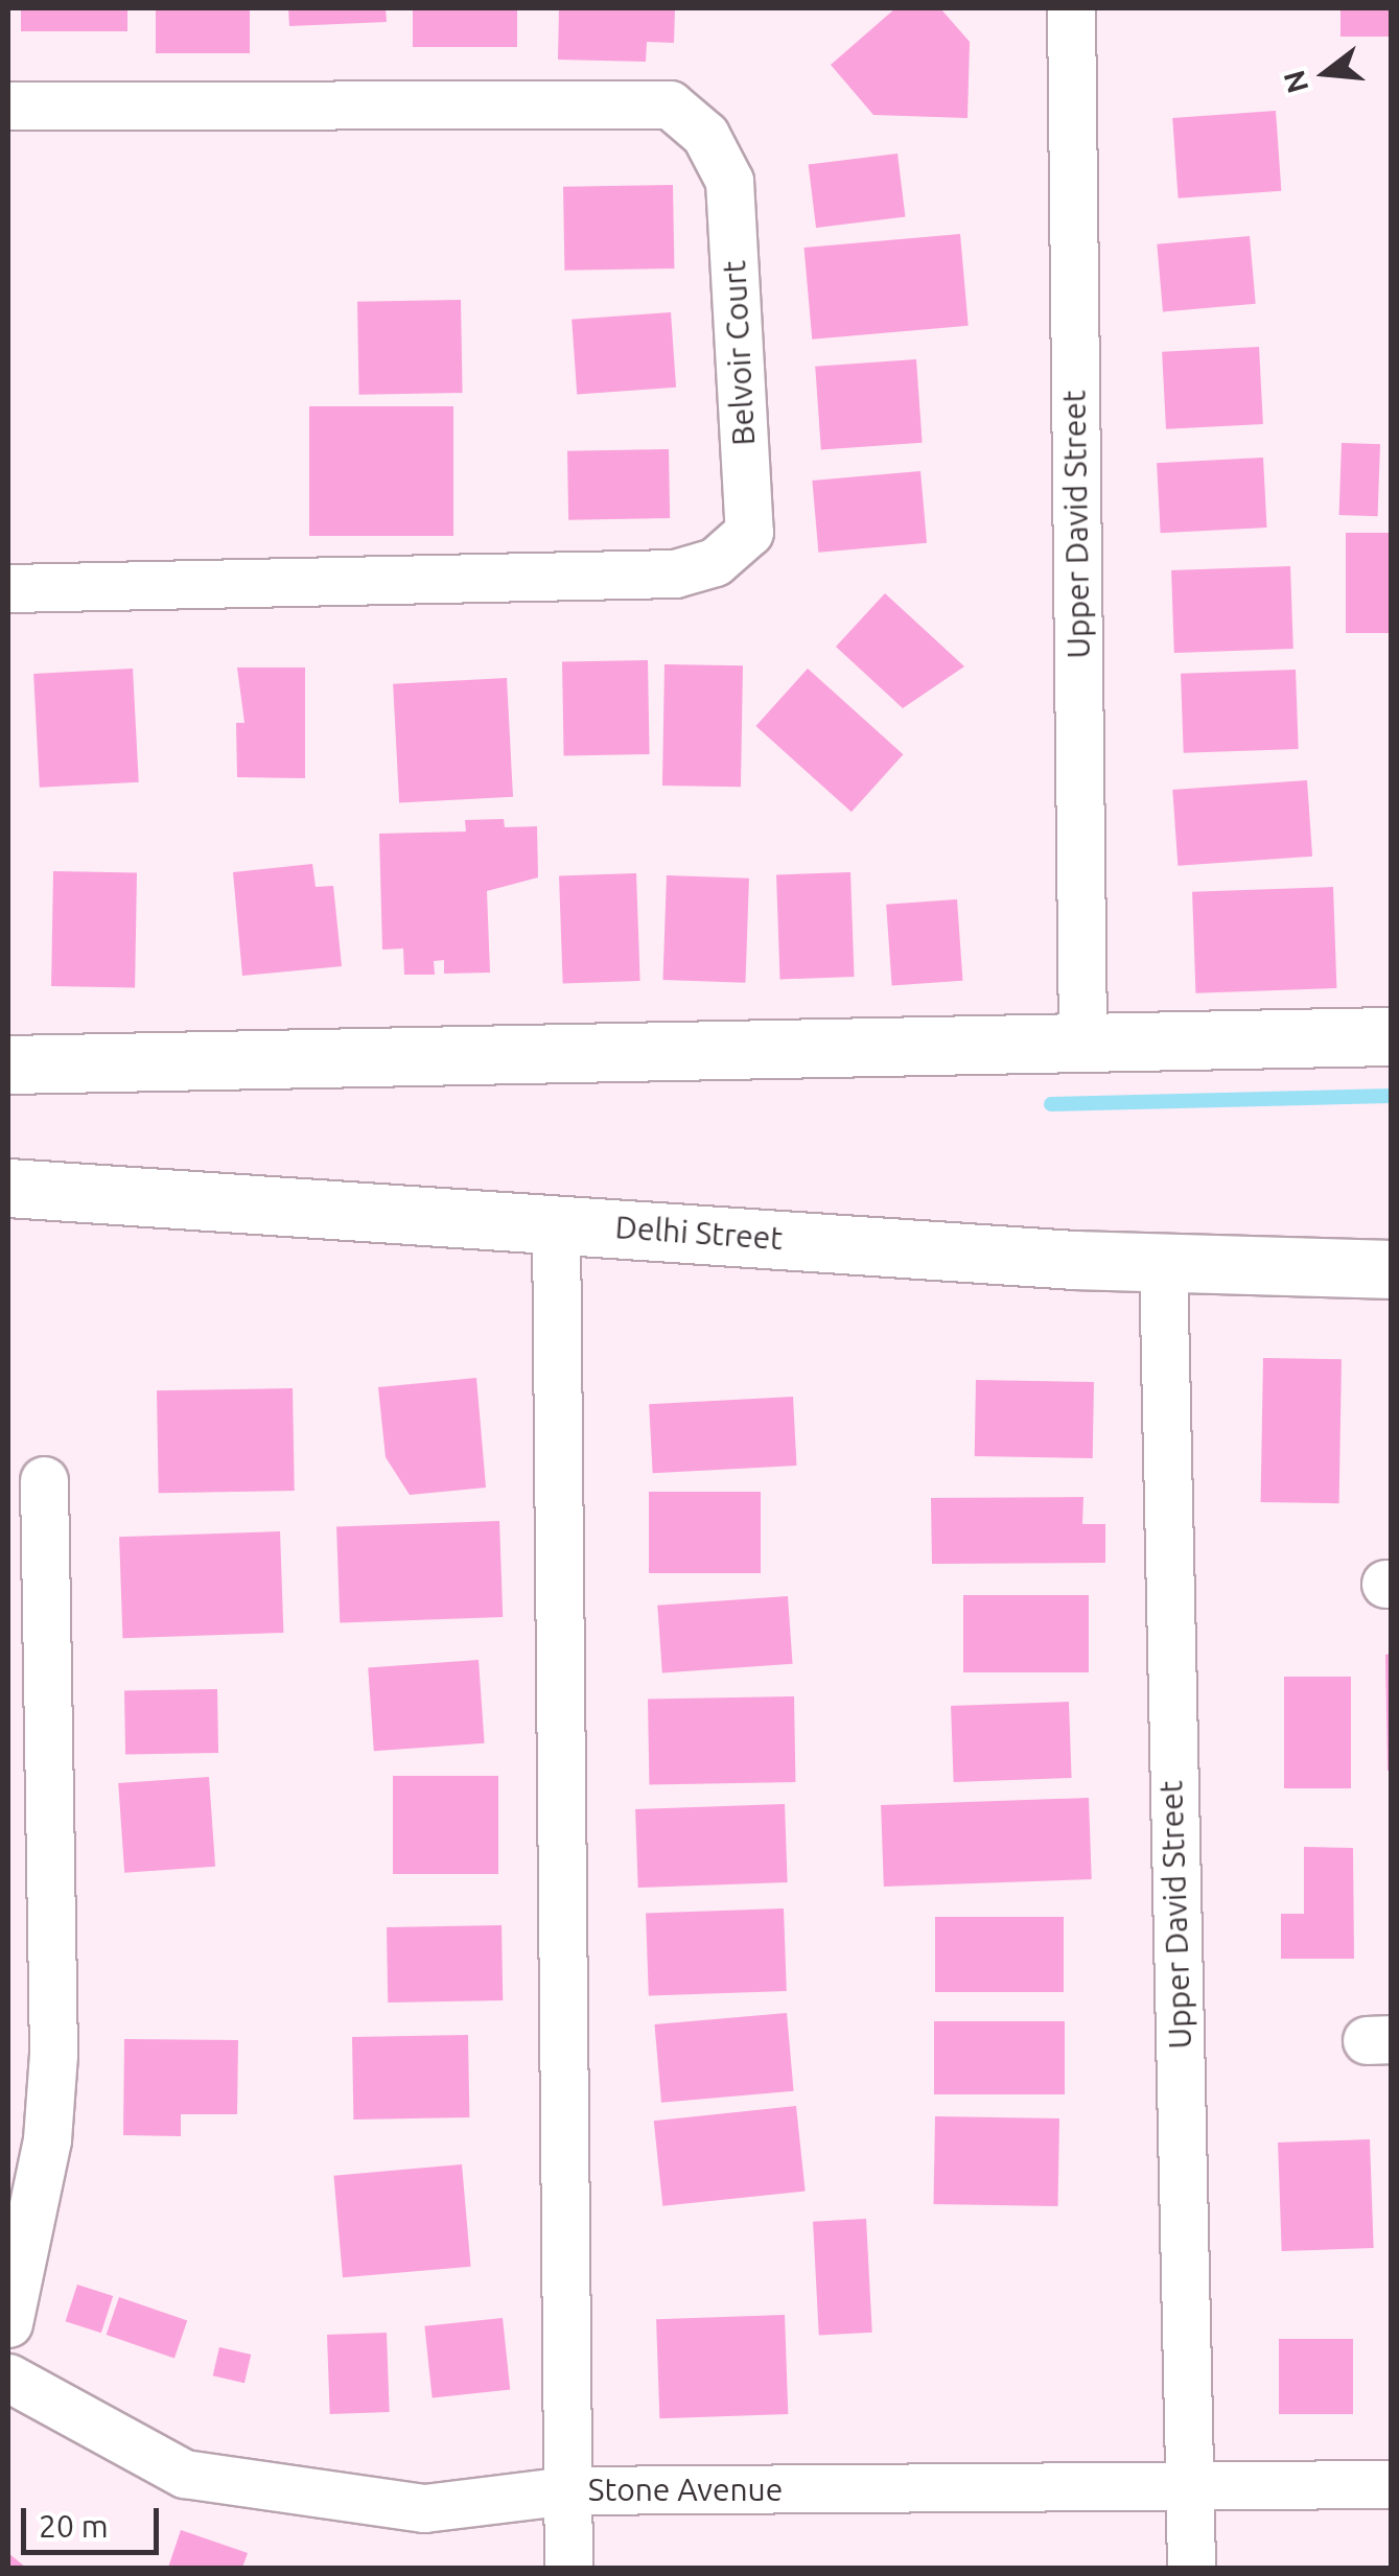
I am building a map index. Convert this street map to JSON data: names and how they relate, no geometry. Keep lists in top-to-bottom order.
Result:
{
  "streets": {
    "street": [
      "Belvoir Court",
      "Upper David Street",
      "Delhi Street",
      "Stone Avenue"
    ]
  },
  "crossings": [
    ["Upper David Street", "Delhi Street"],
    ["Upper David Street", "Stone Avenue"]
  ],
  "scale_bar": "20 m",
  "north": "left"
}
